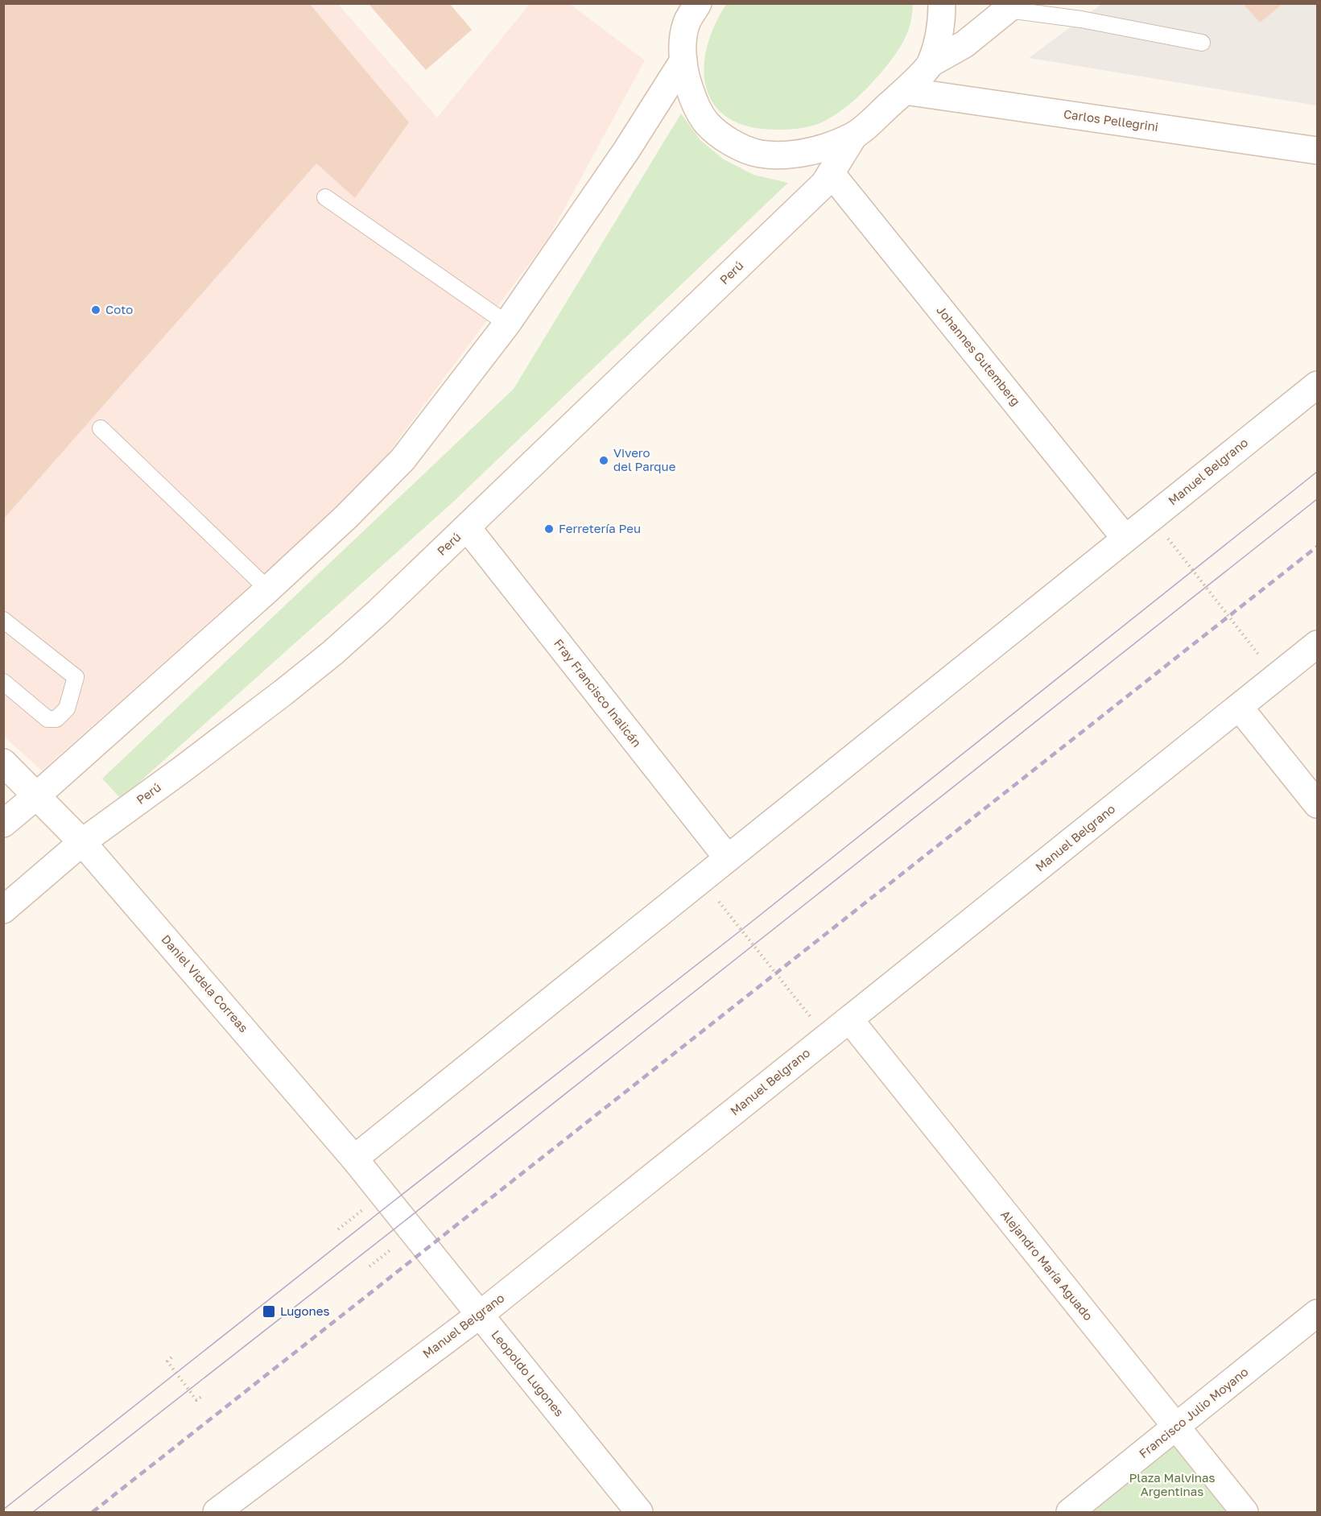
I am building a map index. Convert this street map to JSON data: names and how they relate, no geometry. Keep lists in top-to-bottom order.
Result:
{
  "streets": {
    "street": [
      "Carlos Pellegrini",
      "Perú",
      "Johannes Gutemberg",
      "Manuel Belgrano",
      "Fray Francisco Inalicán",
      "Daniel Videla Correas",
      "Alejandro María Aguado",
      "Leopoldo Lugones",
      "Francisco Julio Moyano"
    ]
  },
  "crossings": [
    ["Perú", "Johannes Gutemberg"],
    ["Perú", "Fray Francisco Inalicán"],
    ["Perú", "Daniel Videla Correas"],
    ["Johannes Gutemberg", "Manuel Belgrano"],
    ["Manuel Belgrano", "Fray Francisco Inalicán"],
    ["Manuel Belgrano", "Daniel Videla Correas"],
    ["Manuel Belgrano", "Alejandro María Aguado"],
    ["Manuel Belgrano", "Leopoldo Lugones"],
    ["Daniel Videla Correas", "Leopoldo Lugones"],
    ["Alejandro María Aguado", "Francisco Julio Moyano"]
  ],
  "parks": ["Plaza Malvinas Argentinas"],
  "places": {
    "other": ["Coto", "Vivero del Parque", "Ferretería Peu"],
    "transit": ["Lugones"]
  }
}
